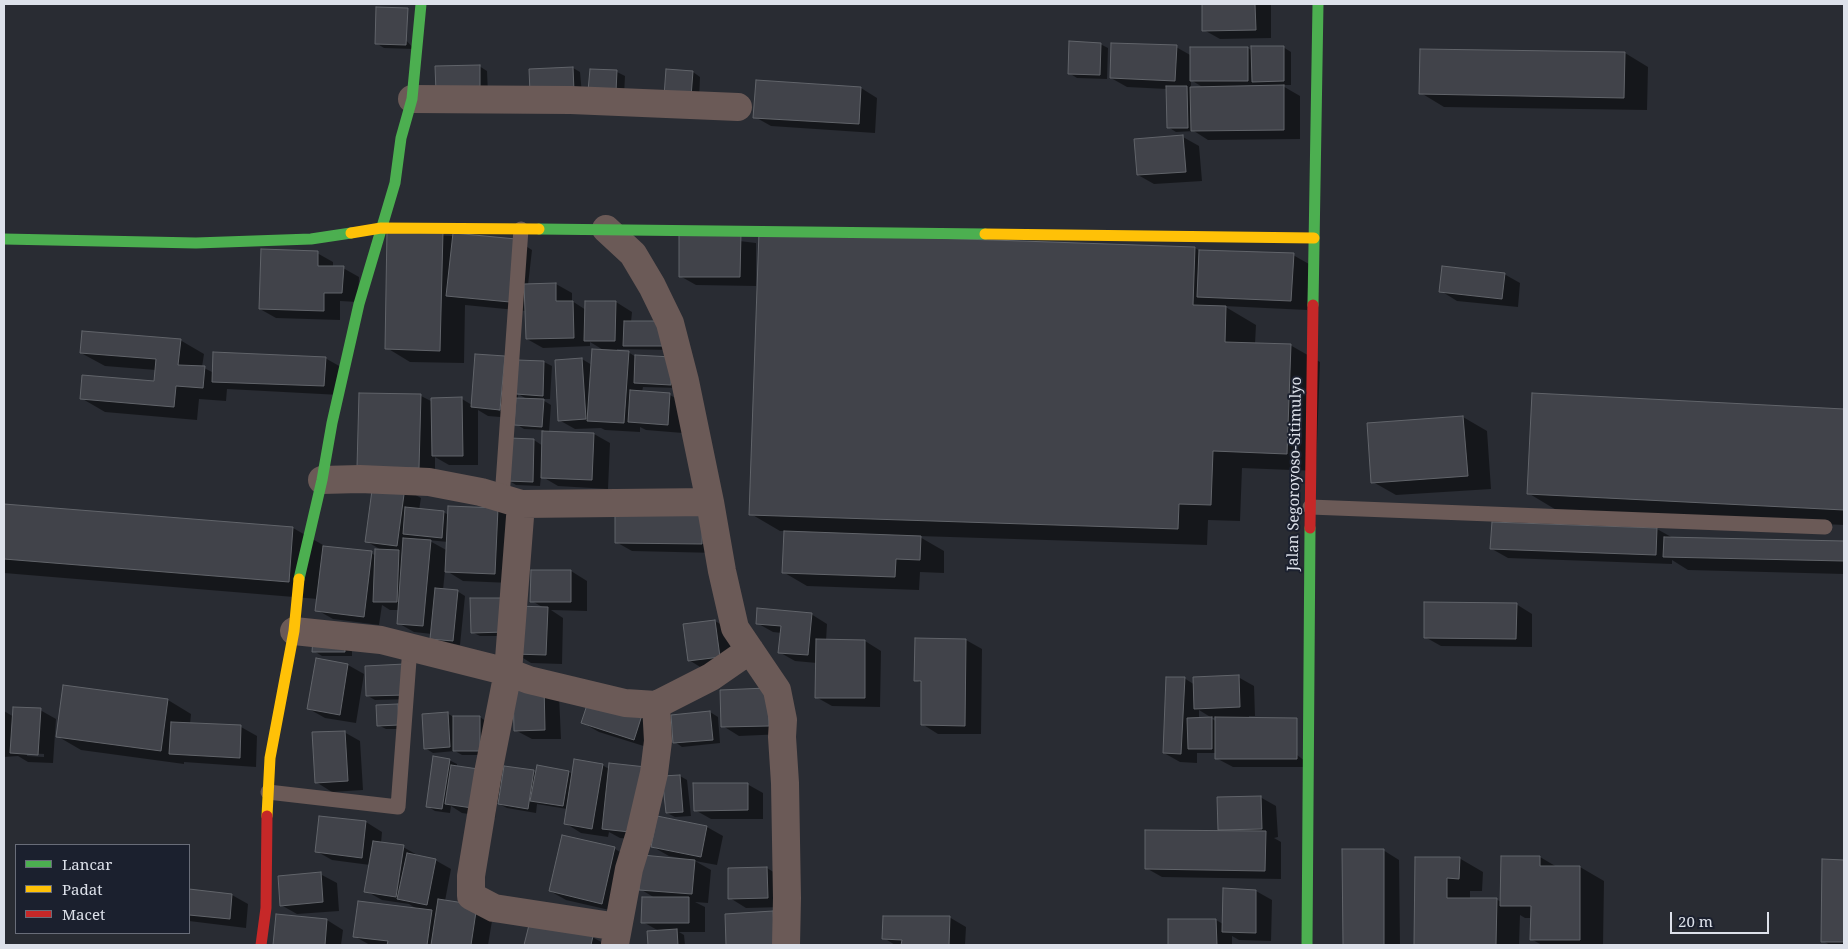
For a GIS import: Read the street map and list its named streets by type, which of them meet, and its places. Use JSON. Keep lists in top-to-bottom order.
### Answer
{
  "streets": {
    "street": ["Jalan Segoroyoso-Sitimulyo"]
  },
  "legend": ["Lancar", "Padat", "Macet"],
  "scale_bar": "20 m"
}
